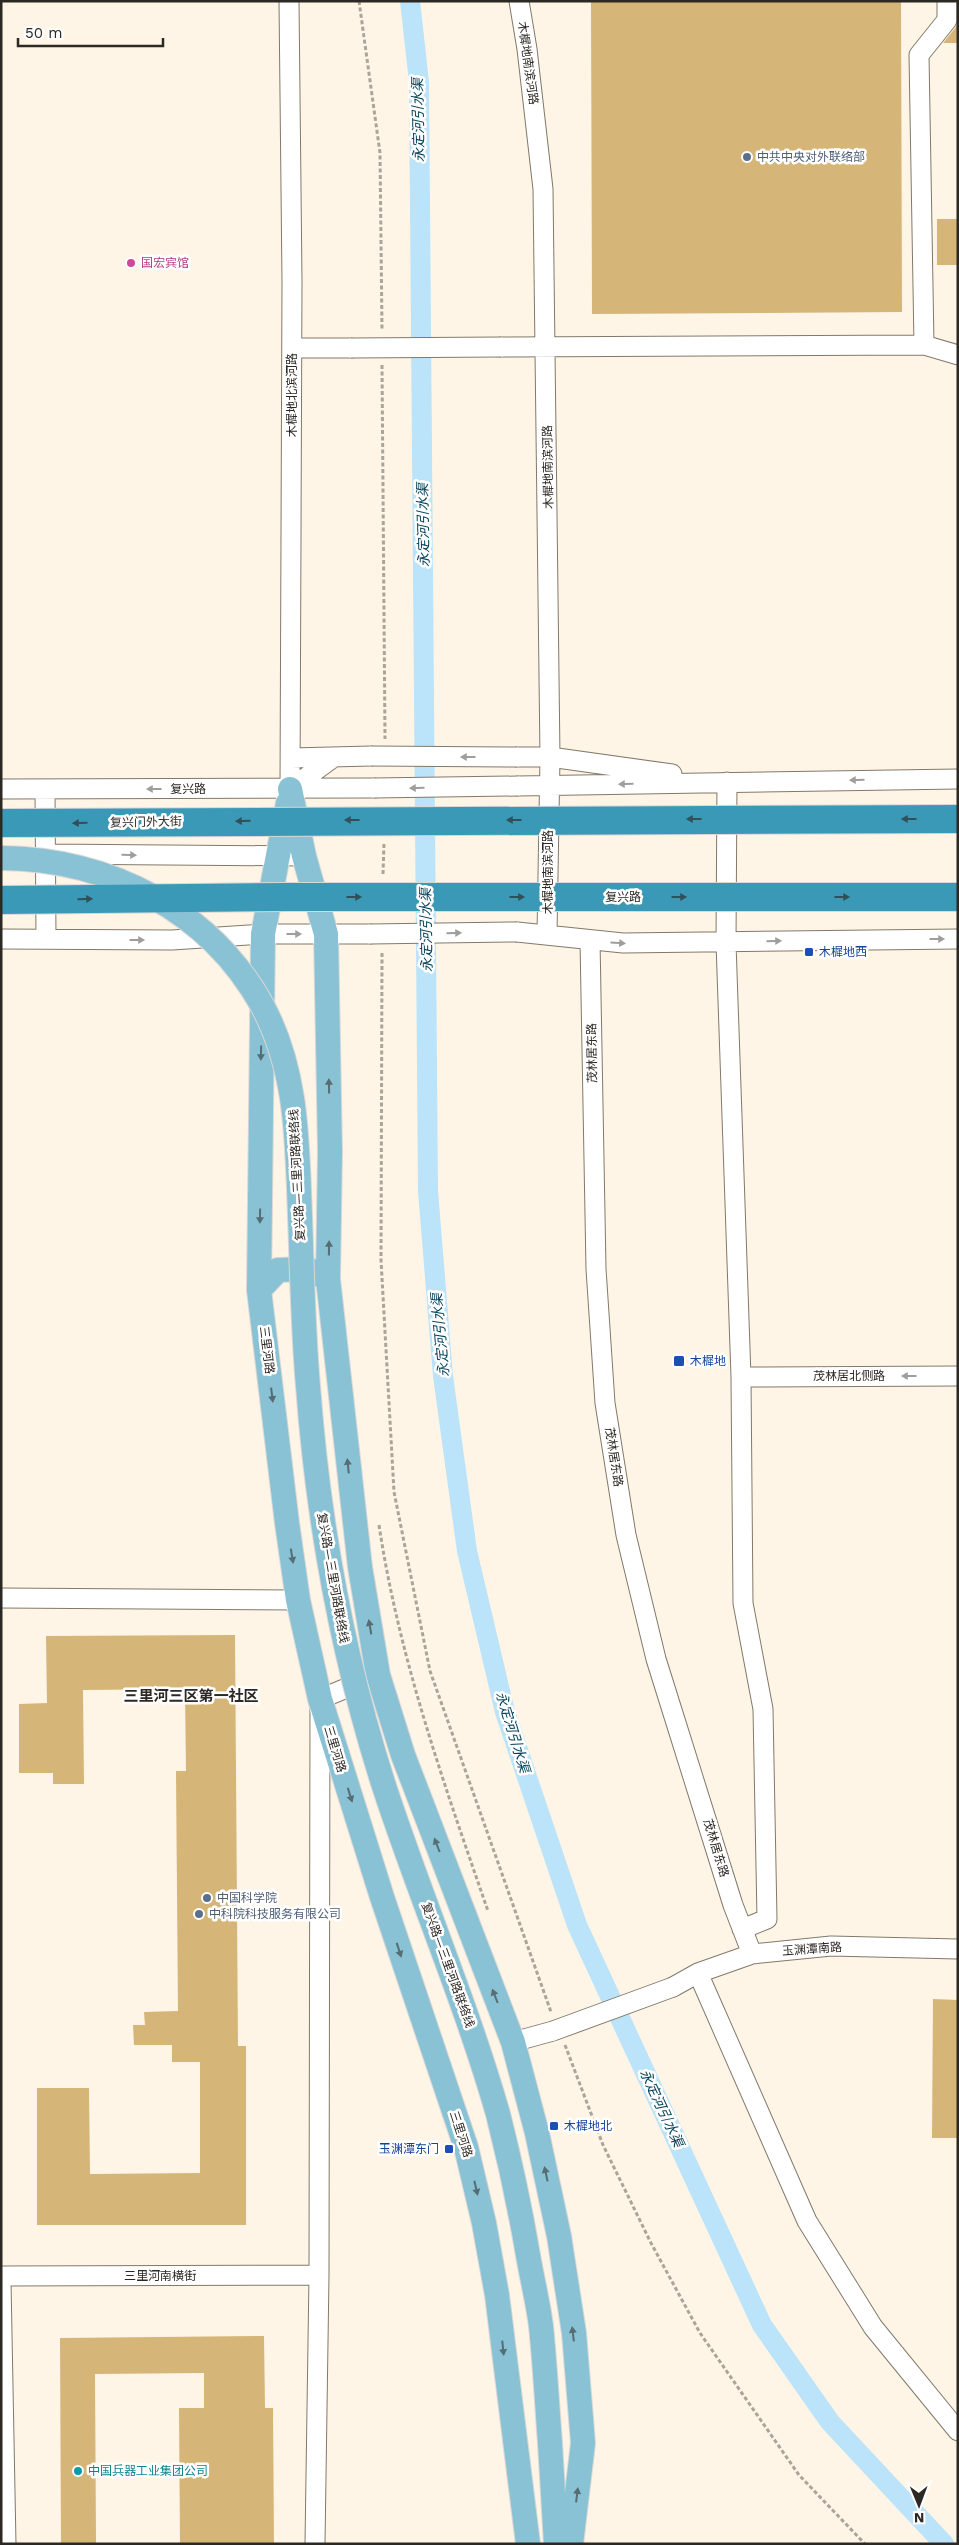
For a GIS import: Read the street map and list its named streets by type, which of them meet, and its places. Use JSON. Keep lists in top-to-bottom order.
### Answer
{
  "streets": {
    "highway": ["复兴路", "复兴门外大街"],
    "main road": ["复兴路—三里河路联络线", "三里河路"],
    "street": [
      "木樨地南滨河路",
      "木樨地北滨河路",
      "茂林居东路",
      "茂林居北侧路",
      "玉渊潭南路",
      "三里河南横街"
    ]
  },
  "crossings": [
    ["木樨地南滨河路", "复兴路"],
    ["木樨地北滨河路", "复兴路"],
    ["木樨地北滨河路", "三里河路"],
    ["复兴路", "三里河路"],
    ["茂林居东路", "玉渊潭南路"]
  ],
  "one_way": ["复兴门外大街", "茂林居北侧路"],
  "districts": ["三里河三区第一社区"],
  "water": ["永定河引水渠"],
  "places": {
    "other": [
      "中共中央对外联络部",
      "国宏宾馆",
      "中国科学院",
      "中科院科技服务有限公司",
      "中国兵器工业集团公司"
    ],
    "transit": [
      "木樨地西",
      "木樨地",
      "木樨地北",
      "玉渊潭东门"
    ]
  },
  "scale_bar": "50 m",
  "north": "bottom"
}
